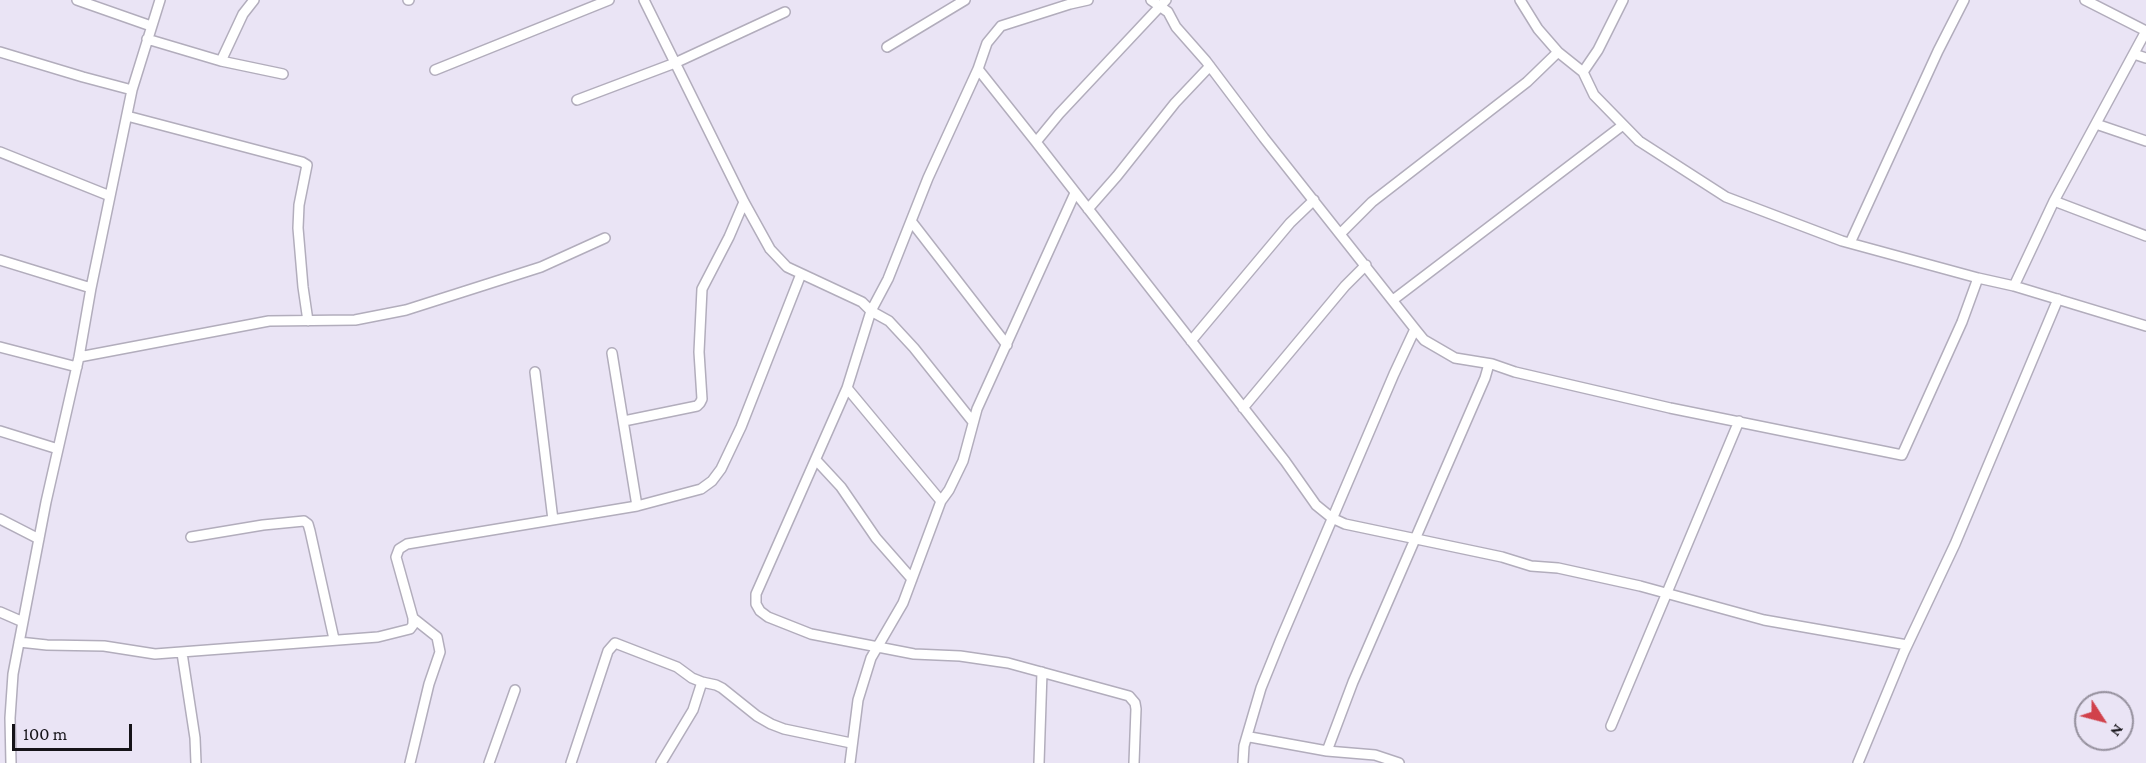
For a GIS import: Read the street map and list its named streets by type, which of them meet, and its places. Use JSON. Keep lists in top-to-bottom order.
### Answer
{
  "scale_bar": "100 m",
  "north": "bottom right"
}
